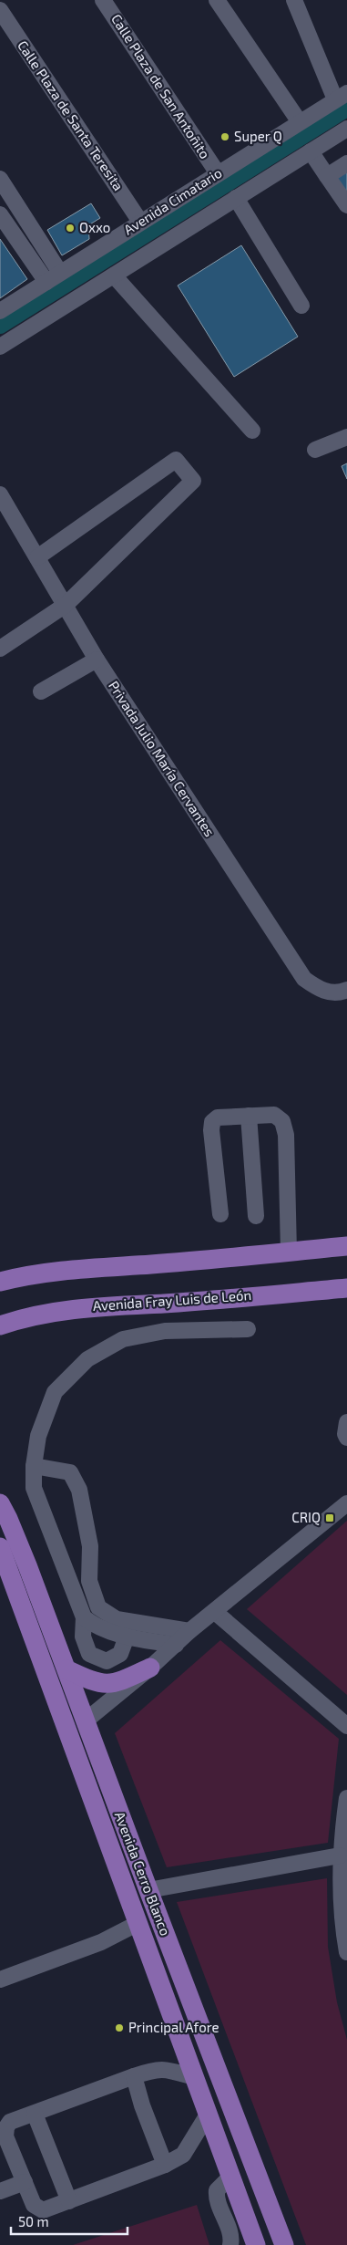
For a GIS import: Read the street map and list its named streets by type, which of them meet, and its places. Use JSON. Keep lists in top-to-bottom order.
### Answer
{
  "streets": {
    "main road": ["Avenida Fray Luis de León", "Avenida Cerro Blanco"],
    "street": [
      "Calle Plaza de San Antoñito",
      "Calle Plaza de Santa Teresita",
      "Avenida Cimatario",
      "Privada Julio María Cervantes"
    ]
  },
  "crossings": [
    ["Calle Plaza de San Antoñito", "Avenida Cimatario"],
    ["Calle Plaza de Santa Teresita", "Avenida Cimatario"]
  ],
  "places": {
    "other": ["Super Q", "Oxxo", "Principal Afore"],
    "transit": ["CRIQ"]
  },
  "scale_bar": "50 m"
}
